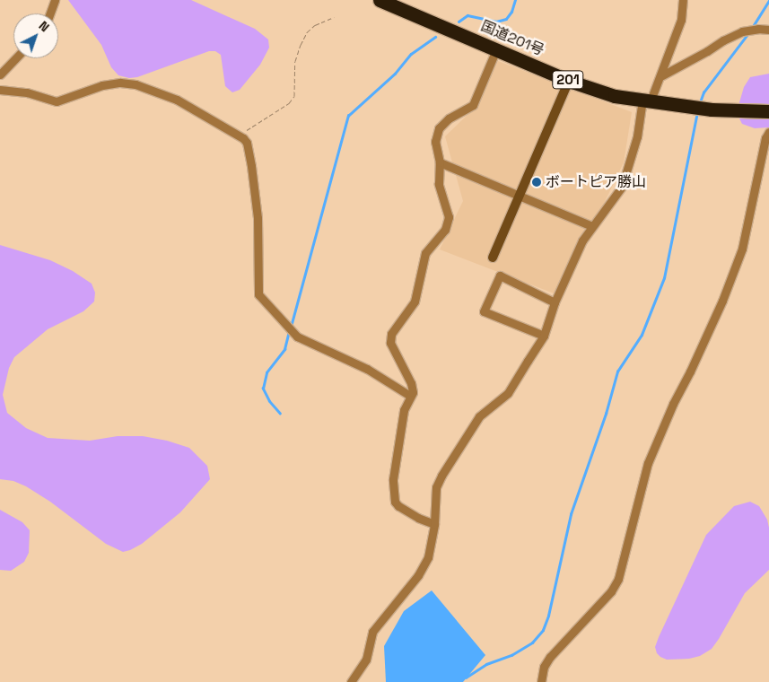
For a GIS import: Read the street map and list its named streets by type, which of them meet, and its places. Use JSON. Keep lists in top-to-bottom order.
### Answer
{
  "streets": {
    "highway": ["国道201号", "201"]
  },
  "places": ["ボートピア勝山"],
  "north": "top right"
}
